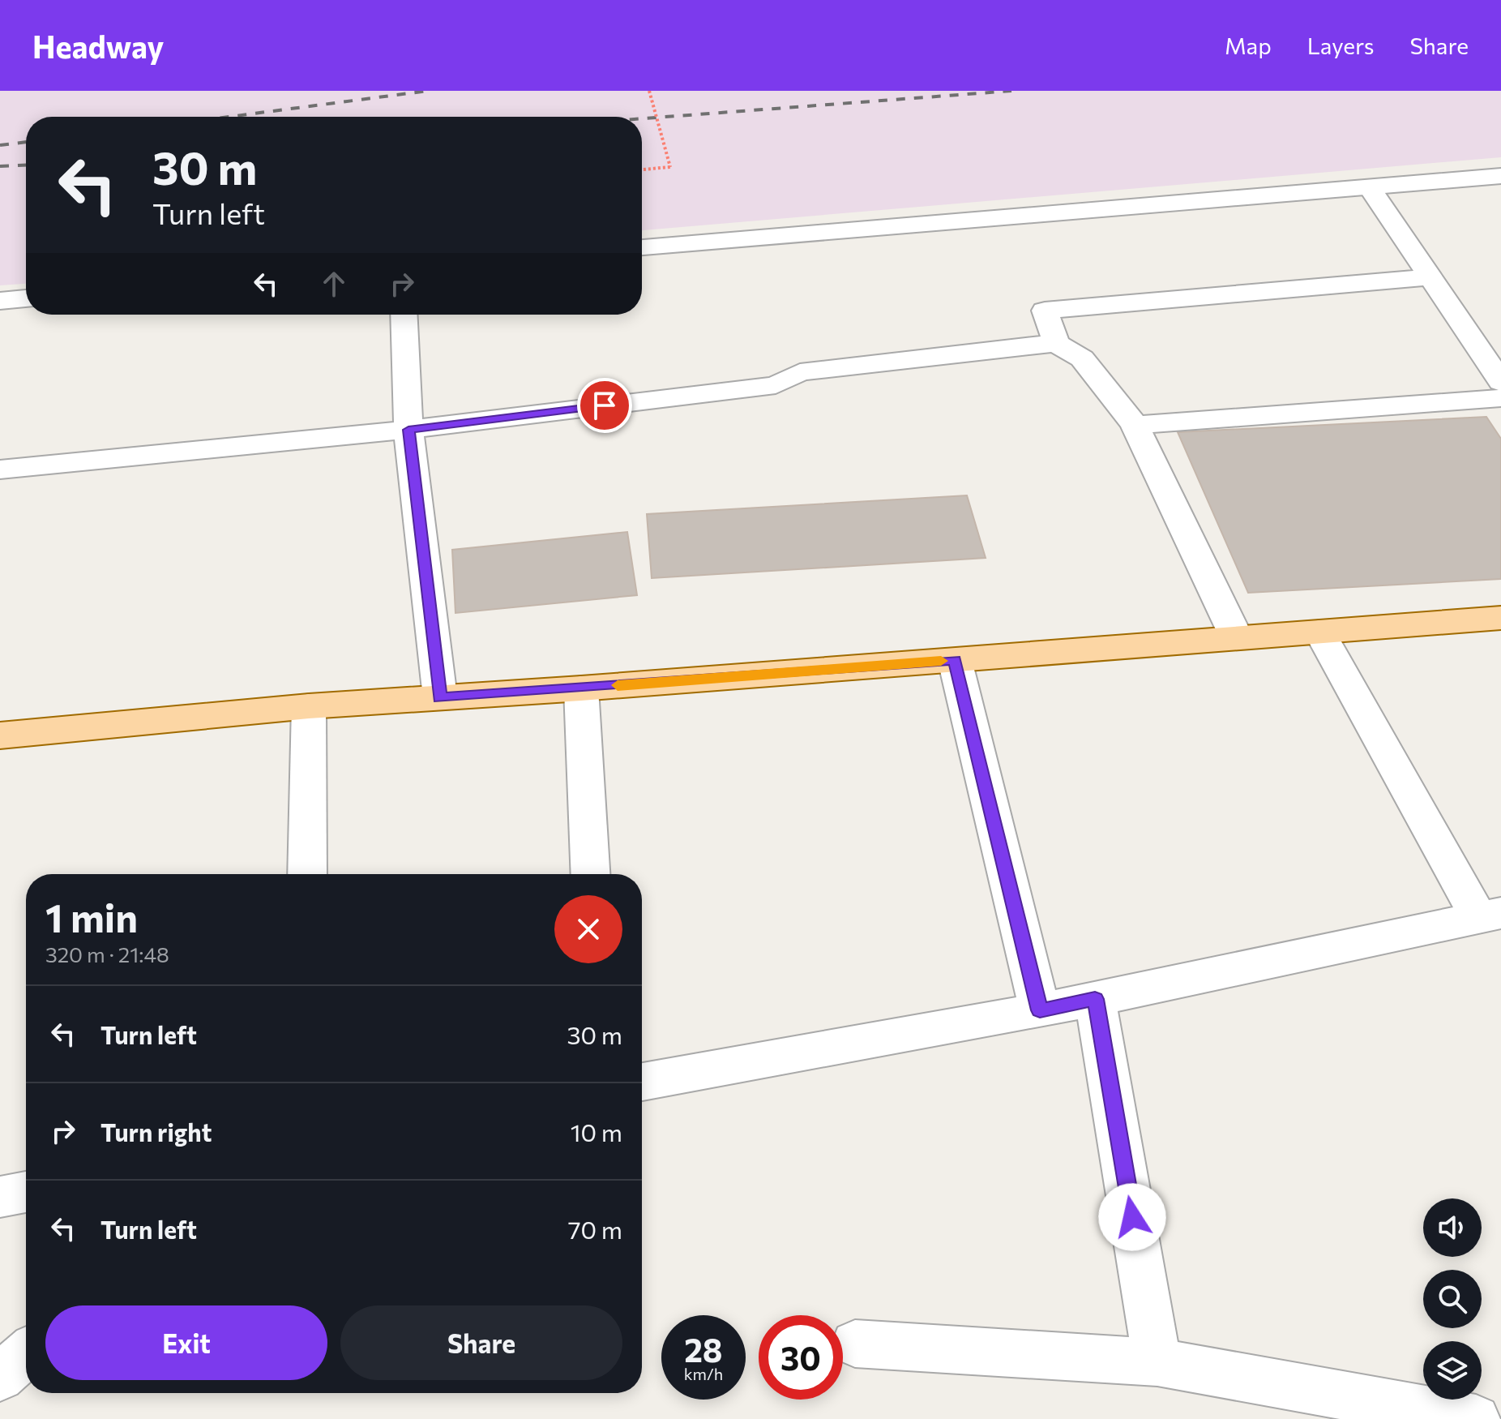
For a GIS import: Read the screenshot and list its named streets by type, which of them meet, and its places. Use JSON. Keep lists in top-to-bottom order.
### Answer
{
  "page": {
    "header": "Headway",
    "nav": ["Map", "Layers", "Share"],
    "turn": ["30 m", "Turn left"],
    "heading": ["1 min", "320 m · 21:48"],
    "list": [
      {
        "name": "Turn left",
        "value": "30 m"
      },
      {
        "name": "Turn right",
        "value": "10 m"
      },
      {
        "name": "Turn left",
        "value": "70 m"
      }
    ],
    "buttons": ["Exit", "Share"],
    "speed": "28 km/h",
    "limit": "30"
  }
}
